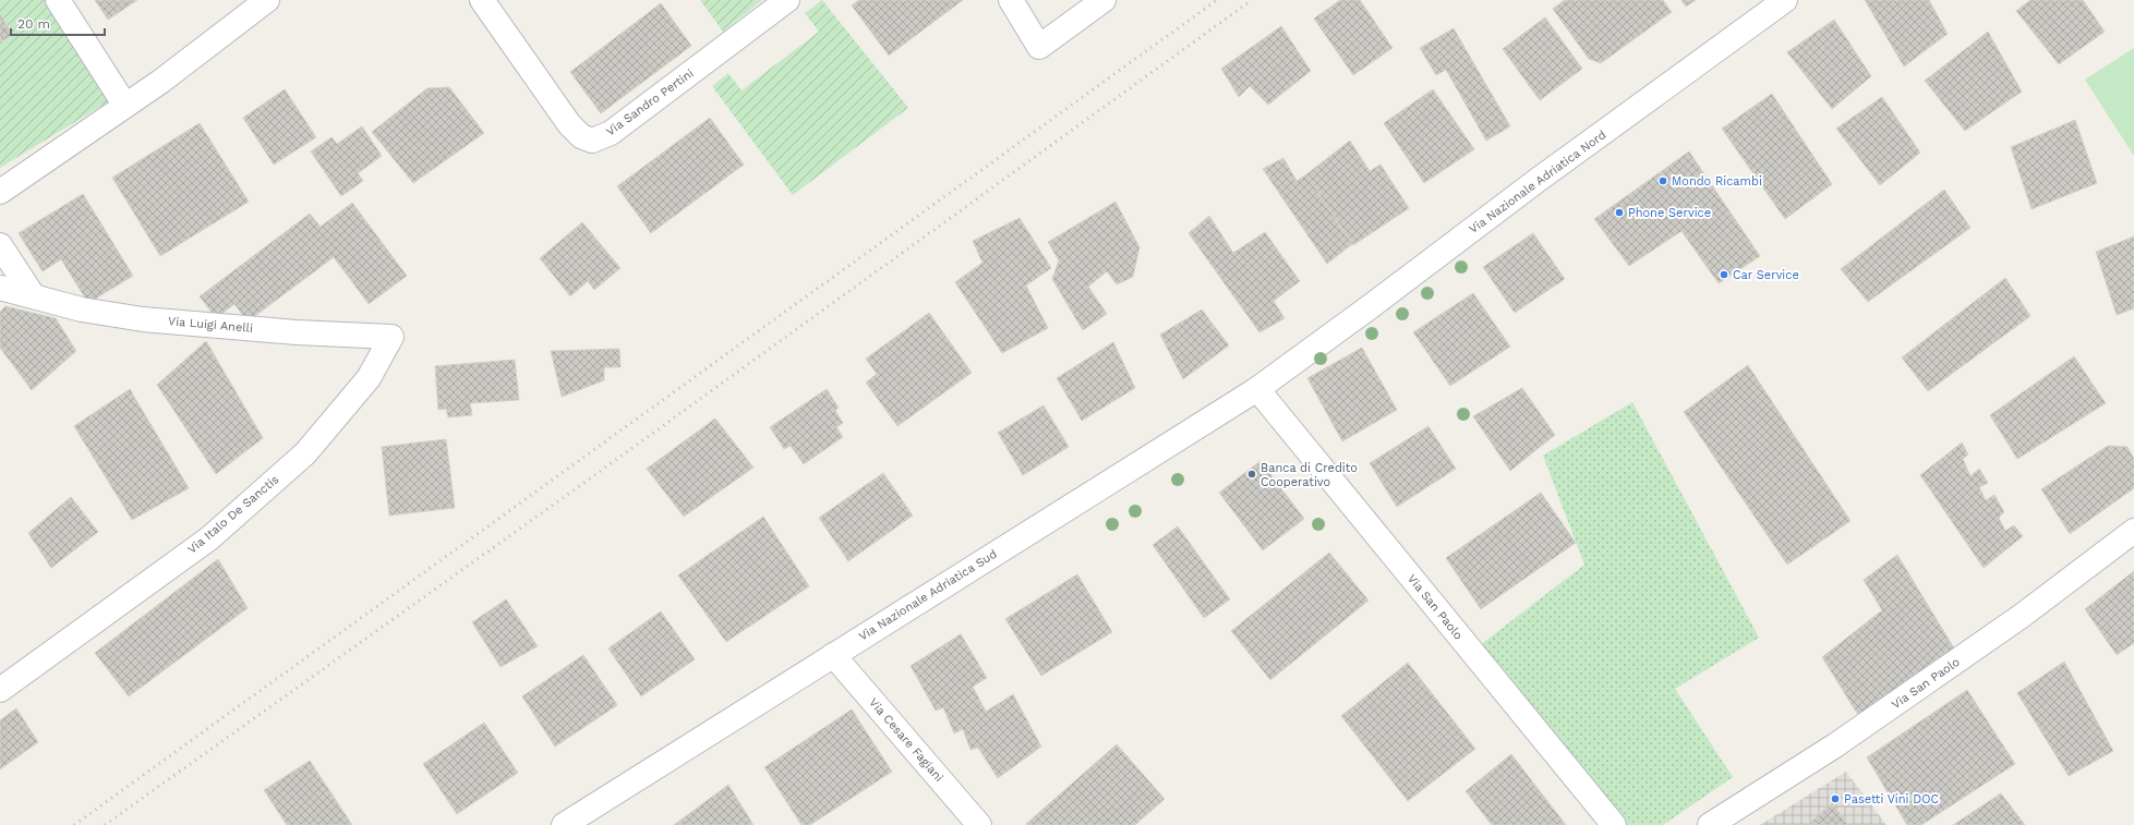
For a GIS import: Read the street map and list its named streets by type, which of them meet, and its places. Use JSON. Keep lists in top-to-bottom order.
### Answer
{
  "streets": {
    "street": [
      "Via Sandro Pertini",
      "Via Nazionale Adriatica Nord",
      "Via Luigi Anelli",
      "Via Italo De Sanctis",
      "Via Nazionale Adriatica Sud",
      "Via San Paolo",
      "Via Cesare Fagiani"
    ]
  },
  "crossings": [
    ["Via Nazionale Adriatica Nord", "Via Nazionale Adriatica Sud"],
    ["Via Luigi Anelli", "Via Italo De Sanctis"],
    ["Via Nazionale Adriatica Sud", "Via San Paolo"],
    ["Via Nazionale Adriatica Sud", "Via Cesare Fagiani"]
  ],
  "places": [
    "Mondo Ricambi",
    "Phone Service",
    "Car Service",
    "Banca di Credito Cooperativo",
    "Pasetti Vini DOC"
  ],
  "scale_bar": "20 m"
}
